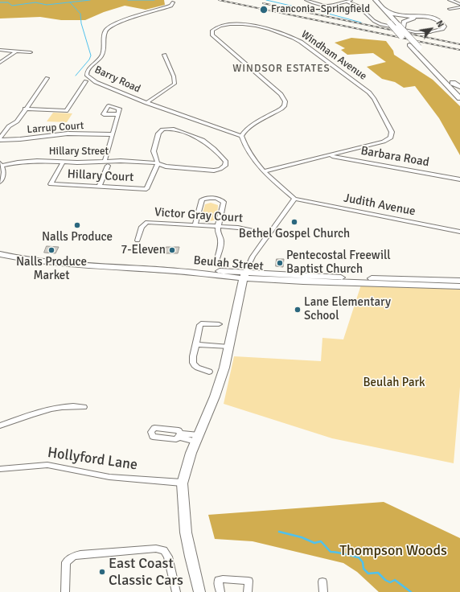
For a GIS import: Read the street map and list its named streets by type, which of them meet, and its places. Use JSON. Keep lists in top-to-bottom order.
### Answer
{
  "streets": {
    "main road": ["Beulah Street"],
    "street": [
      "Windham Avenue",
      "Barry Road",
      "Larrup Court",
      "Hillary Street",
      "Barbara Road",
      "Hillary Court",
      "Judith Avenue",
      "Victor Gray Court",
      "Hollyford Lane"
    ]
  },
  "crossings": [
    ["Windham Avenue", "Barry Road"],
    ["Windham Avenue", "Barbara Road"],
    ["Hillary Street", "Hillary Court"]
  ],
  "districts": ["WINDSOR ESTATES"],
  "parks": ["Beulah Park", "Thompson Woods"],
  "places": [
    "Franconia–Springfield",
    "Bethel Gospel Church",
    "Nalls Produce",
    "Nalls Produce Market",
    "7-Eleven",
    "Pentecostal Freewill Baptist Church",
    "Lane Elementary School",
    "East Coast Classic Cars"
  ],
  "north": "top right"
}
